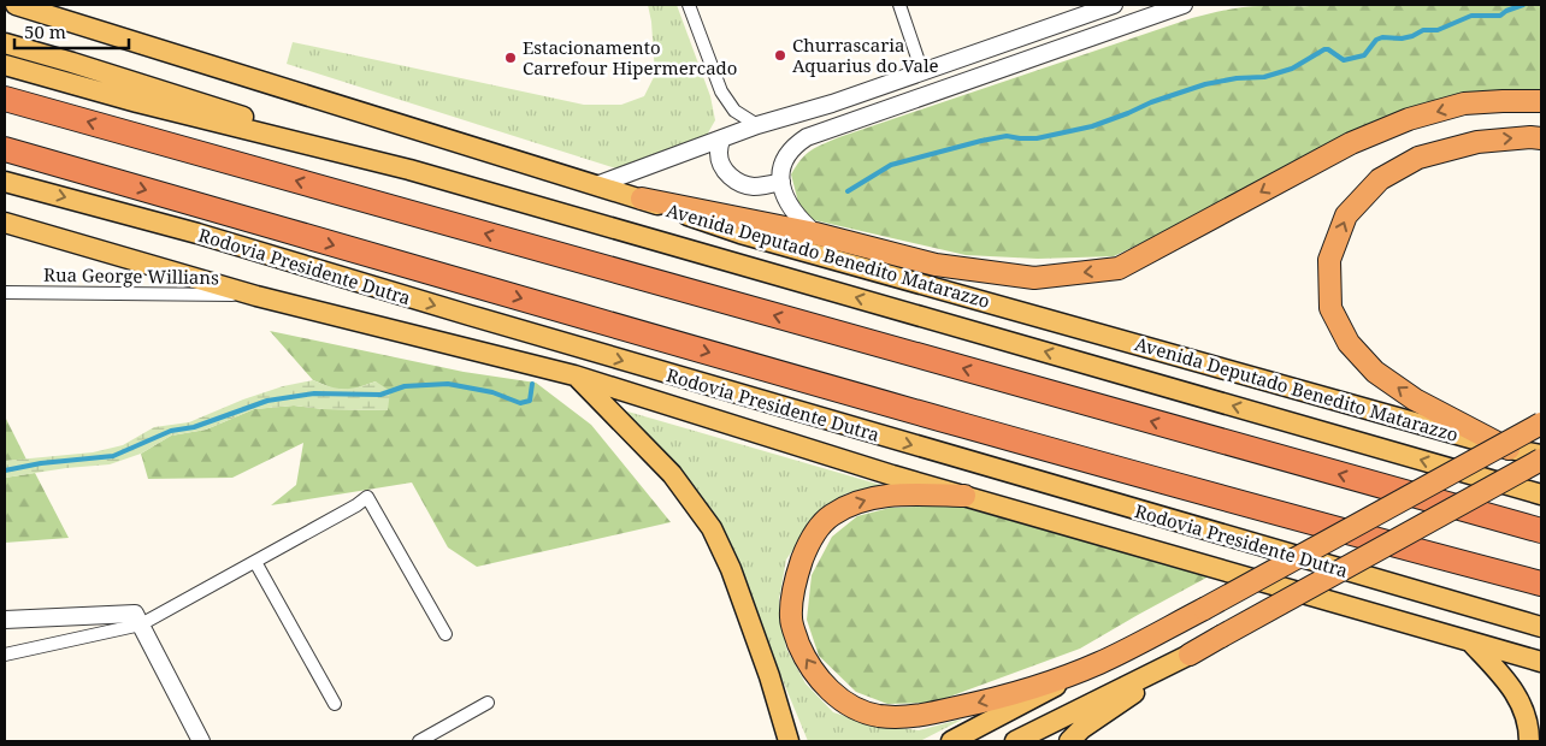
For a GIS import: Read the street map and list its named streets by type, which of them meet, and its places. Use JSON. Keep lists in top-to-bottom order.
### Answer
{
  "streets": {
    "highway": ["Rodovia Presidente Dutra"],
    "main road": ["Avenida Deputado Benedito Matarazzo"],
    "street": ["Rua George Willians"]
  },
  "places": ["Churrascaria Aquarius do Vale", "Estacionamento Carrefour Hipermercado"],
  "scale_bar": "50 m"
}
